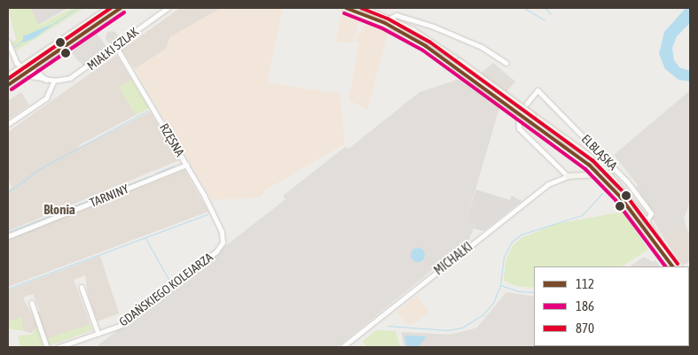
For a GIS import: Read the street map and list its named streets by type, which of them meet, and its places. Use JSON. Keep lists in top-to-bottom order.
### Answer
{
  "streets": {
    "main road": ["ELBLĄSKA"],
    "street": [
      "MIAŁKI SZLAK",
      "RZĘSNA",
      "TARNINY",
      "MICHAŁKI",
      "GDAŃSKIEGO KOLEJARZA"
    ]
  },
  "crossings": [
    ["MIAŁKI SZLAK", "RZĘSNA"],
    ["RZĘSNA", "TARNINY"],
    ["RZĘSNA", "GDAŃSKIEGO KOLEJARZA"],
    ["ELBLĄSKA", "MICHAŁKI"]
  ],
  "districts": ["Błonia"],
  "lines": ["transit line 112", "transit line 870", "transit line 186"],
  "legend": ["112", "186", "870"]
}
